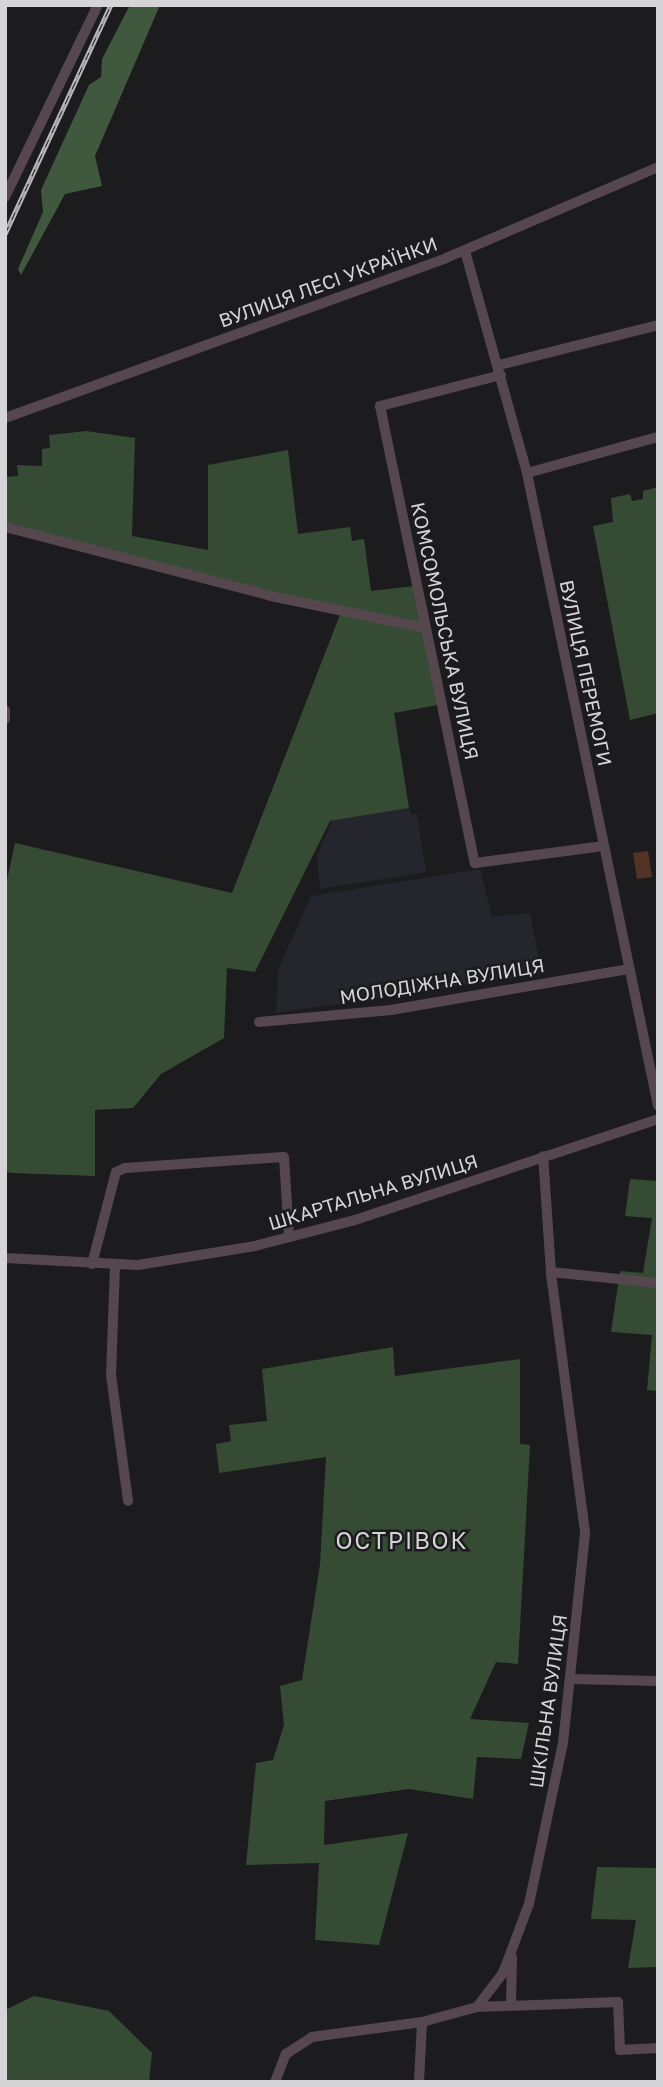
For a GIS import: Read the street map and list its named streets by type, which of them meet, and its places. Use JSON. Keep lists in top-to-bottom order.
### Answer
{
  "streets": {
    "street": [
      "ВУЛИЦЯ ЛЕСІ УКРАЇНКИ",
      "КОМСОМОЛЬСЬКА ВУЛИЦЯ",
      "ВУЛИЦЯ ПЕРЕМОГИ",
      "МОЛОДІЖНА ВУЛИЦЯ",
      "ШКАРТАЛЬНА ВУЛИЦЯ",
      "ШКІЛЬНА ВУЛИЦЯ"
    ]
  },
  "crossings": [
    ["ВУЛИЦЯ ЛЕСІ УКРАЇНКИ", "ВУЛИЦЯ ПЕРЕМОГИ"],
    ["КОМСОМОЛЬСЬКА ВУЛИЦЯ", "ВУЛИЦЯ ПЕРЕМОГИ"],
    ["ВУЛИЦЯ ПЕРЕМОГИ", "МОЛОДІЖНА ВУЛИЦЯ"],
    ["ШКАРТАЛЬНА ВУЛИЦЯ", "ШКІЛЬНА ВУЛИЦЯ"]
  ],
  "districts": ["ОСТРІВОК"]
}
